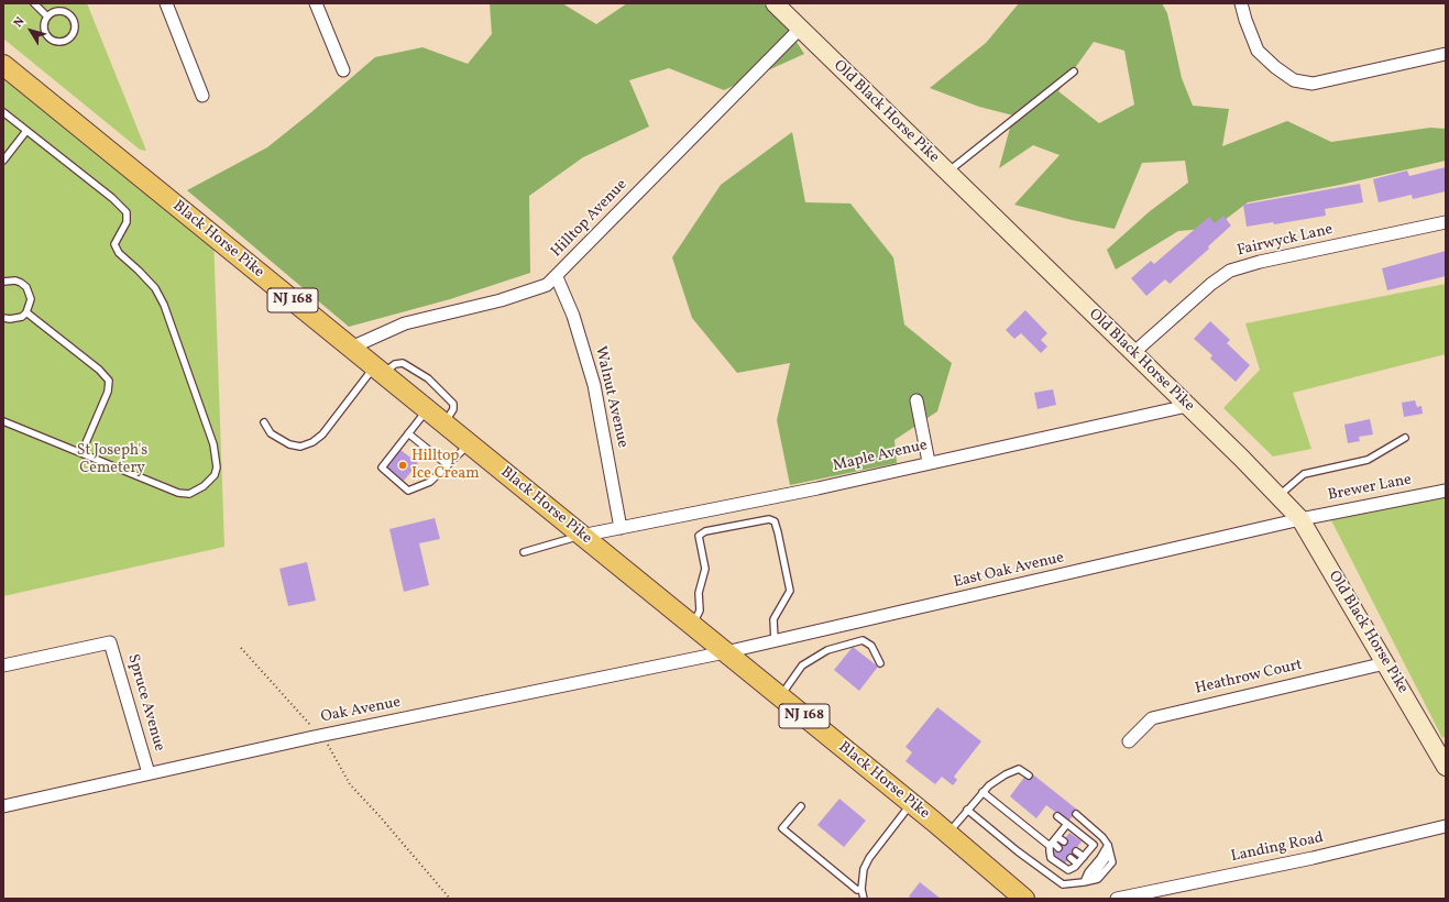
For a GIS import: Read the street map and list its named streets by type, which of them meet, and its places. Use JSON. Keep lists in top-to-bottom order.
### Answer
{
  "streets": {
    "main road": ["Black Horse Pike", "NJ 168"],
    "street": [
      "Old Black Horse Pike",
      "Hilltop Avenue",
      "Fairwyck Lane",
      "Walnut Avenue",
      "Maple Avenue",
      "Brewer Lane",
      "East Oak Avenue",
      "Heathrow Court",
      "Spruce Avenue",
      "Oak Avenue",
      "Landing Road"
    ]
  },
  "crossings": [
    ["Old Black Horse Pike", "Hilltop Avenue"],
    ["Old Black Horse Pike", "Fairwyck Lane"],
    ["Old Black Horse Pike", "Maple Avenue"],
    ["Old Black Horse Pike", "Brewer Lane"],
    ["Old Black Horse Pike", "East Oak Avenue"],
    ["Old Black Horse Pike", "Heathrow Court"],
    ["Hilltop Avenue", "Black Horse Pike"],
    ["Hilltop Avenue", "Walnut Avenue"],
    ["Black Horse Pike", "Maple Avenue"],
    ["Black Horse Pike", "East Oak Avenue"],
    ["Black Horse Pike", "Oak Avenue"],
    ["Walnut Avenue", "Maple Avenue"],
    ["Brewer Lane", "East Oak Avenue"],
    ["East Oak Avenue", "Oak Avenue"],
    ["Spruce Avenue", "Oak Avenue"]
  ],
  "parks": ["St Joseph's Cemetery"],
  "places": ["Hilltop Ice Cream"],
  "north": "top left"
}
